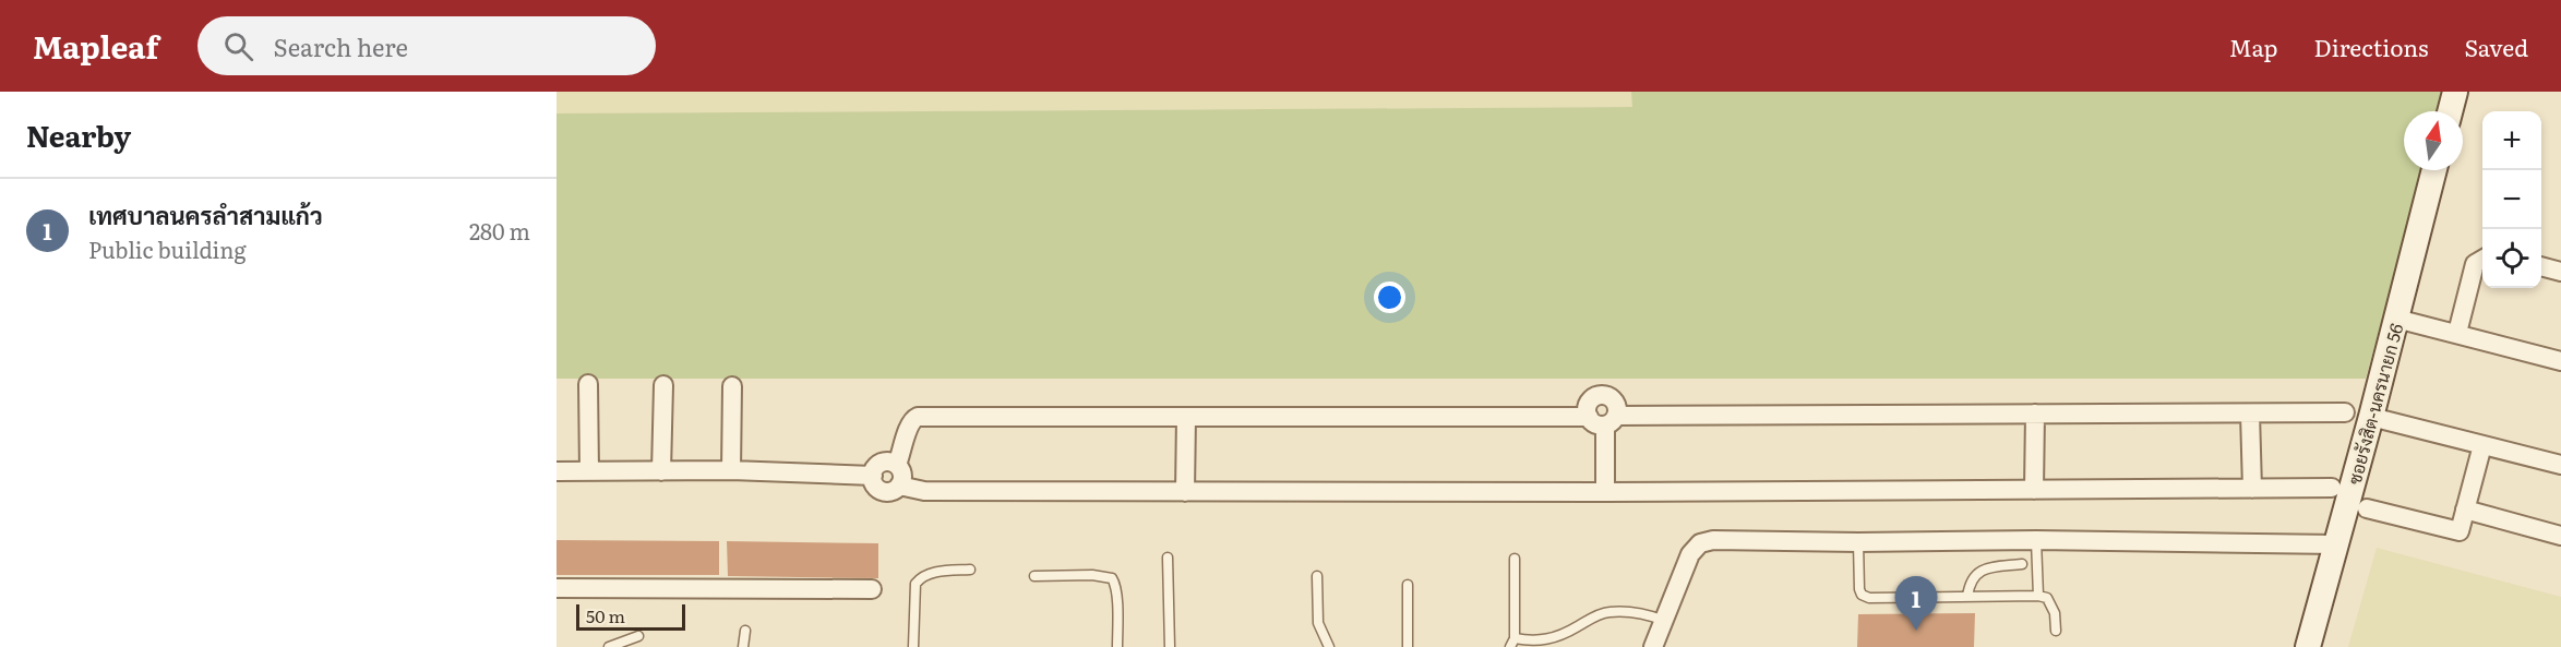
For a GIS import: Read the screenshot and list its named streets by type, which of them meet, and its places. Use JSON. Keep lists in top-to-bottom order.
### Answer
{
  "streets": {
    "street": ["ซอยรังสิต-นครนายก 56"]
  },
  "scale_bar": "50 m",
  "north": "top",
  "page": {
    "header": "Mapleaf",
    "search": "Search here",
    "nav": ["Map", "Directions", "Saved"],
    "heading": "Nearby",
    "map_buttons": ["+", "−"],
    "list": [
      {
        "mark": "1",
        "name": "เทศบาลนครลำสามแก้ว",
        "note": "Public building",
        "value": "280 m"
      }
    ],
    "pins": "1",
    "scale": "50 m"
  }
}
